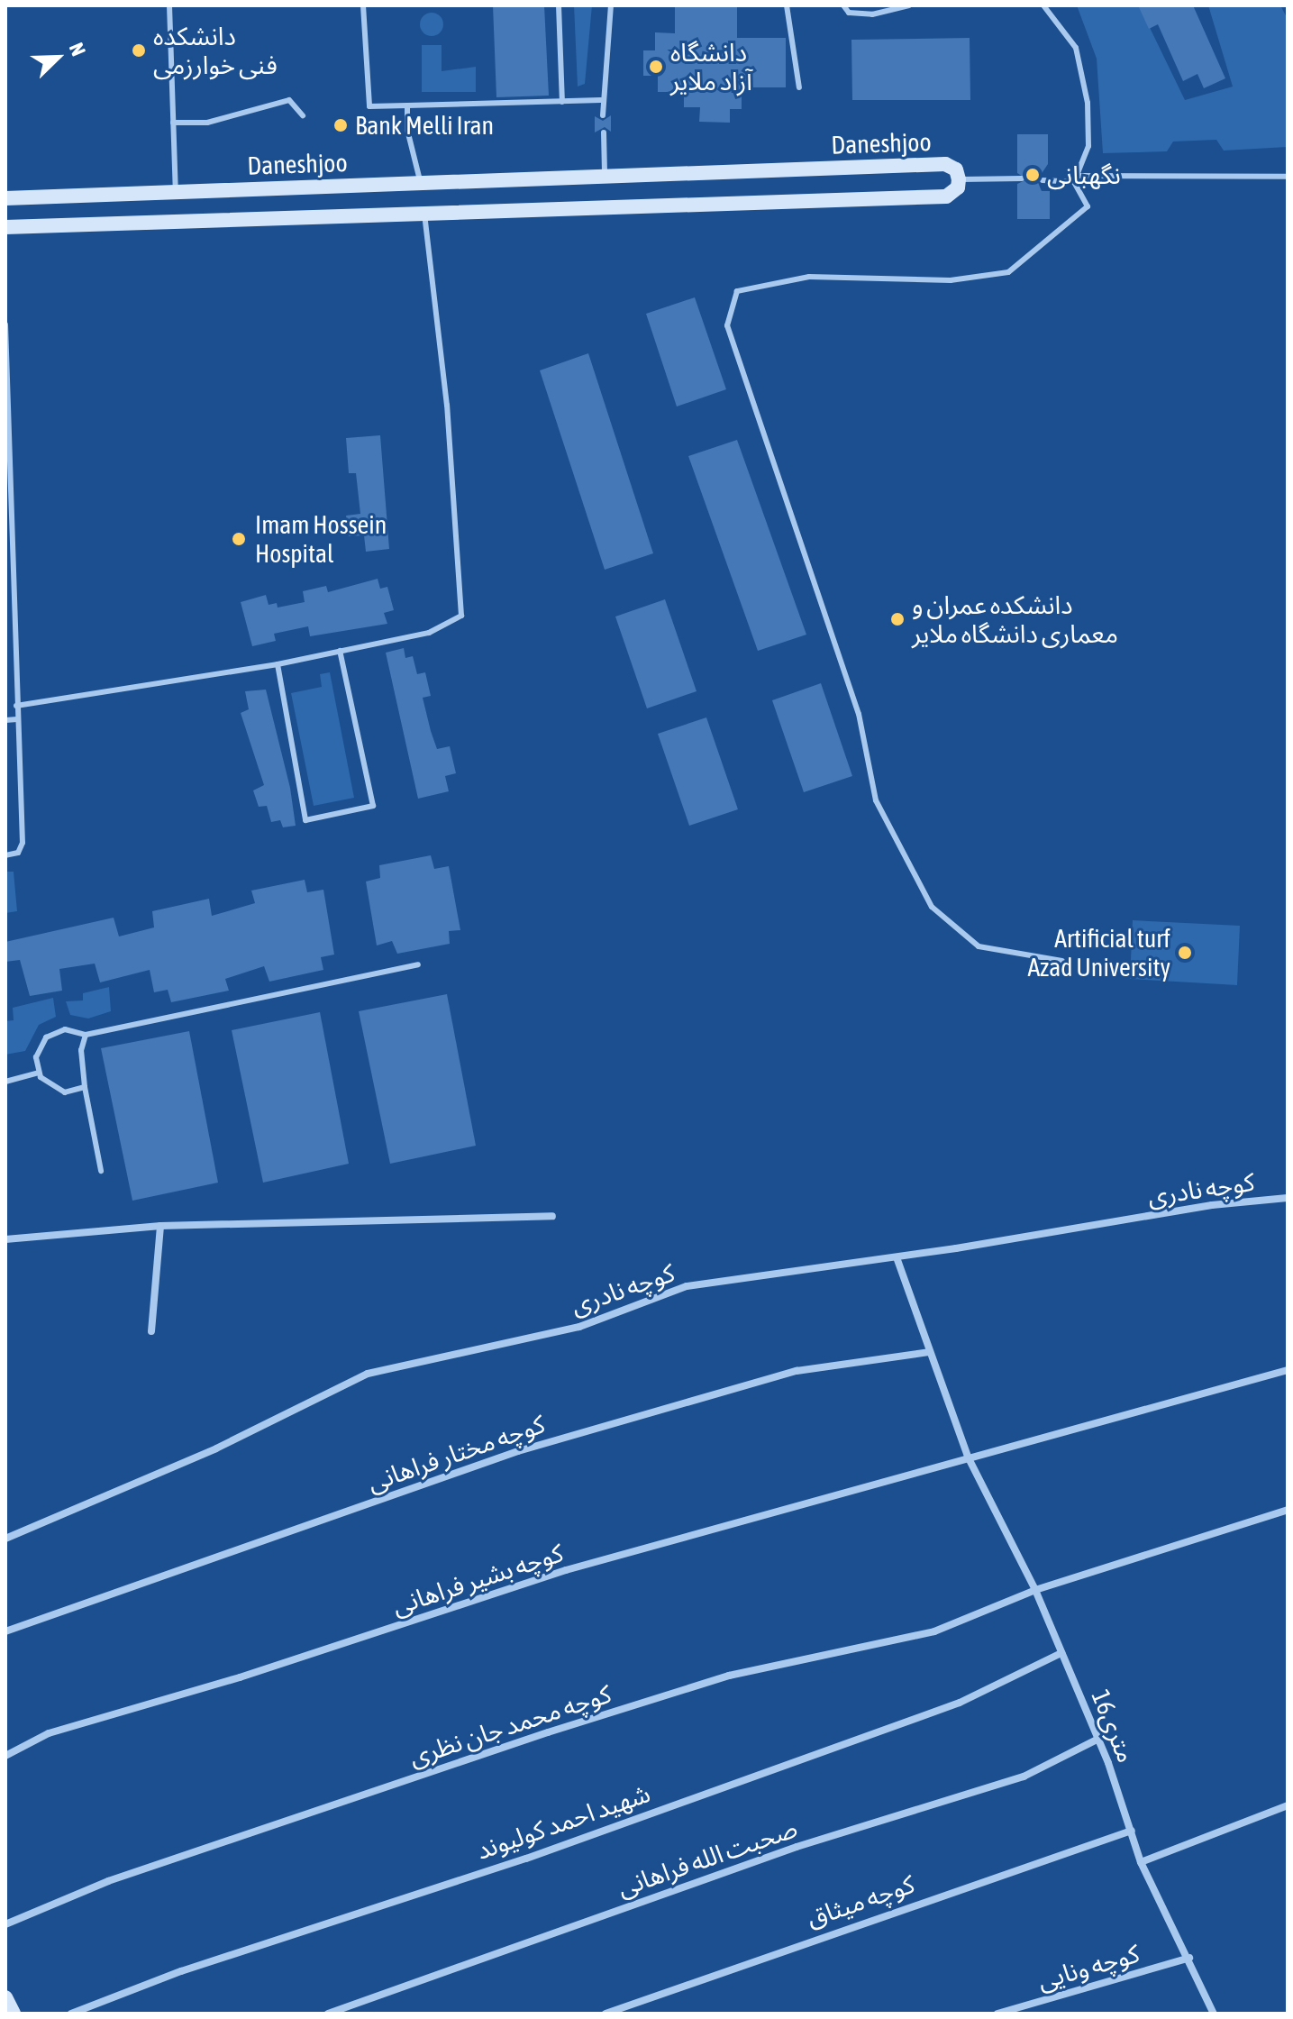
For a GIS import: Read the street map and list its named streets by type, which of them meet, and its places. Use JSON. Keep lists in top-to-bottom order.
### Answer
{
  "streets": {
    "main road": ["Daneshjoo"],
    "street": [
      "کوچه نادری",
      "کوچه مختار فراهانی",
      "کوچه بشیر فراهانی",
      "کوچه محمد جان نظری",
      "16متری",
      "شهید احمد کولیوند",
      "صحبت الله فراهانی",
      "کوچه میثاق",
      "کوچه ونایی"
    ]
  },
  "crossings": [
    ["کوچه نادری", "16متری"],
    ["کوچه مختار فراهانی", "16متری"],
    ["کوچه بشیر فراهانی", "16متری"],
    ["کوچه محمد جان نظری", "16متری"],
    ["16متری", "شهید احمد کولیوند"],
    ["16متری", "صحبت الله فراهانی"],
    ["16متری", "کوچه میثاق"],
    ["16متری", "کوچه ونایی"]
  ],
  "places": [
    "دانشکده فنی خوارزمی",
    "دانشگاه آزاد ملایر",
    "Bank Melli Iran",
    "نگهبانی",
    "Imam Hossein Hospital",
    "دانشکده عمران و معماری دانشگاه ملایر",
    "Artificial turf Azad University"
  ],
  "north": "top right"
}
